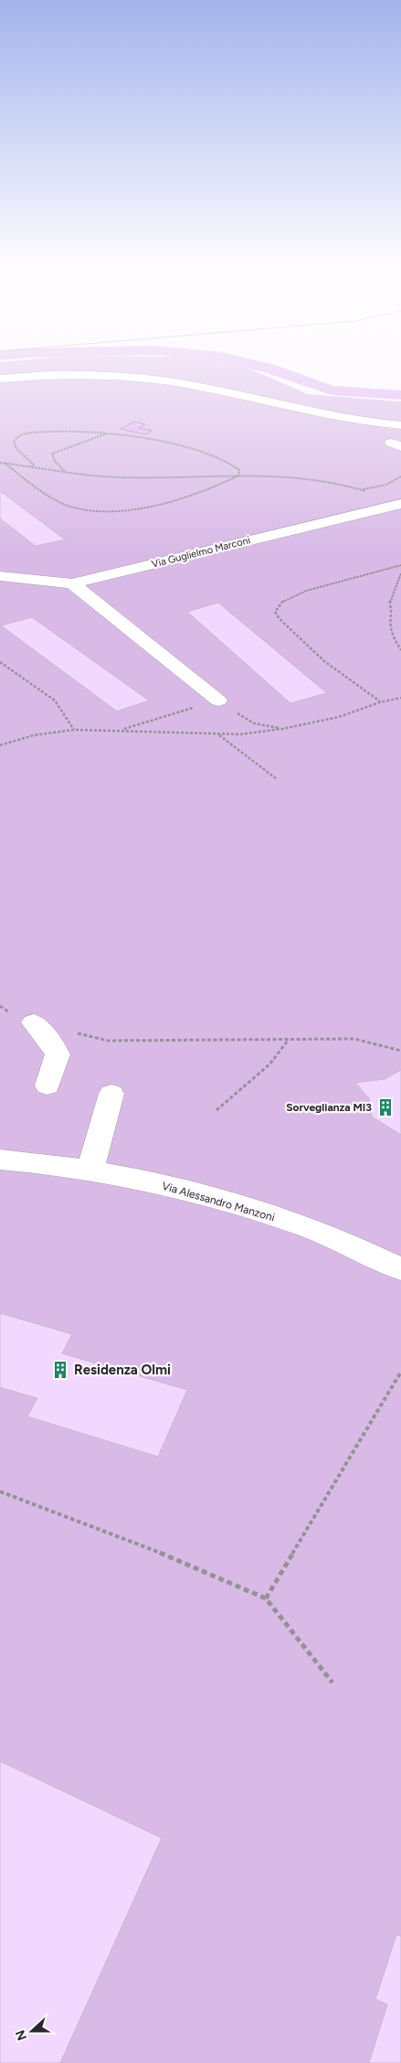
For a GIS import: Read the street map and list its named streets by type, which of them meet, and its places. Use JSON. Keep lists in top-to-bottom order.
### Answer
{
  "streets": {
    "street": ["Via Guglielmo Marconi", "Via Alessandro Manzoni"]
  },
  "places": {
    "building": ["Sorveglianza MI3", "Residenza Olmi"]
  },
  "north": "left"
}
